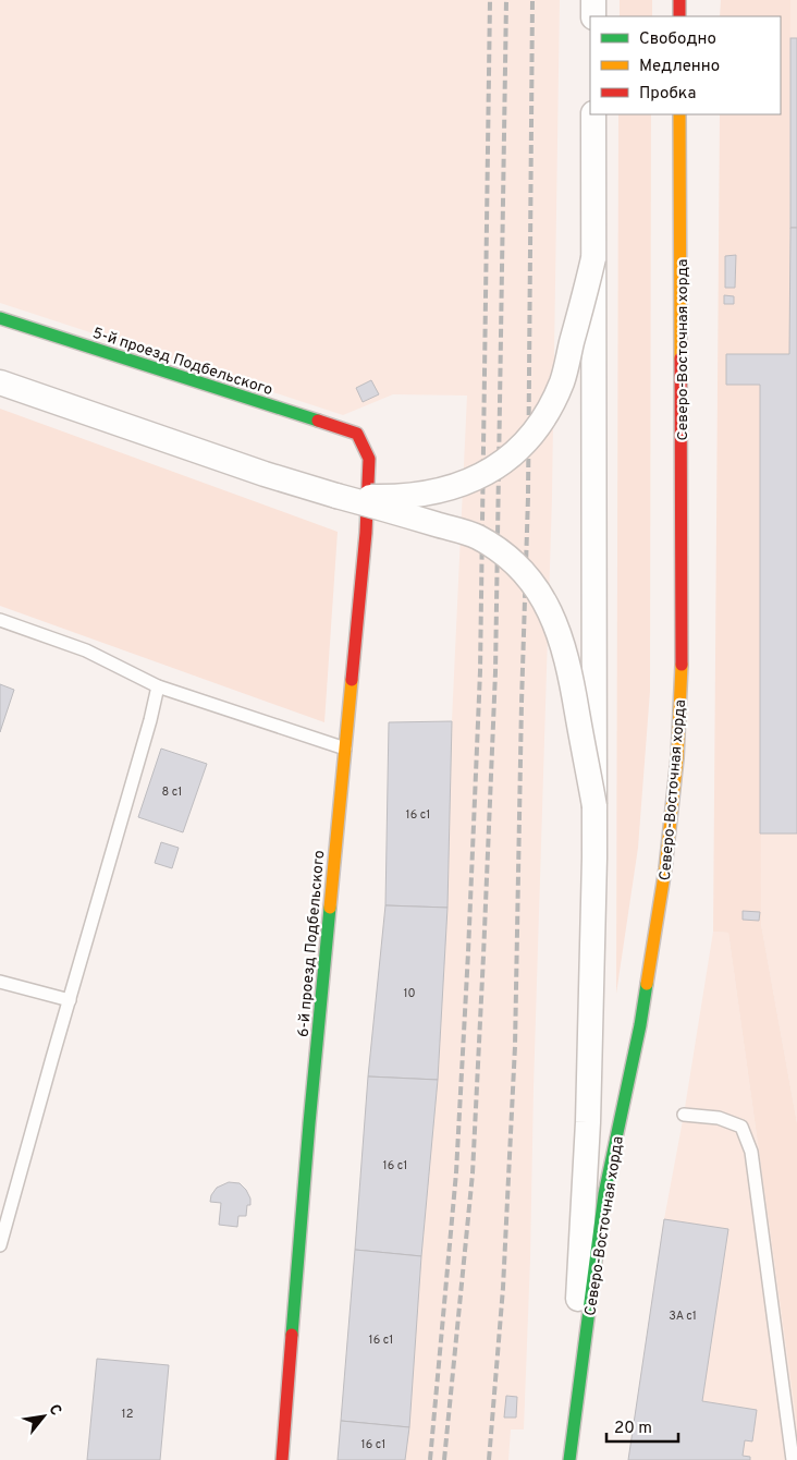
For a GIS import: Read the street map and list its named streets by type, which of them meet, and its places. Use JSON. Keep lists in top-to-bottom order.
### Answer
{
  "streets": {
    "street": ["Северо-Восточная хорда", "5-й проезд Подбельского", "6-й проезд Подбельского"]
  },
  "crossings": [
    ["5-й проезд Подбельского", "6-й проезд Подбельского"]
  ],
  "house_numbers": [
    "8 с1",
    "16 с1",
    "10",
    "16 с1",
    "3А с1",
    "16 с1",
    "12",
    "16 с1"
  ],
  "legend": ["Свободно", "Медленно", "Пробка"],
  "scale_bar": "20 m",
  "north": "top right"
}
